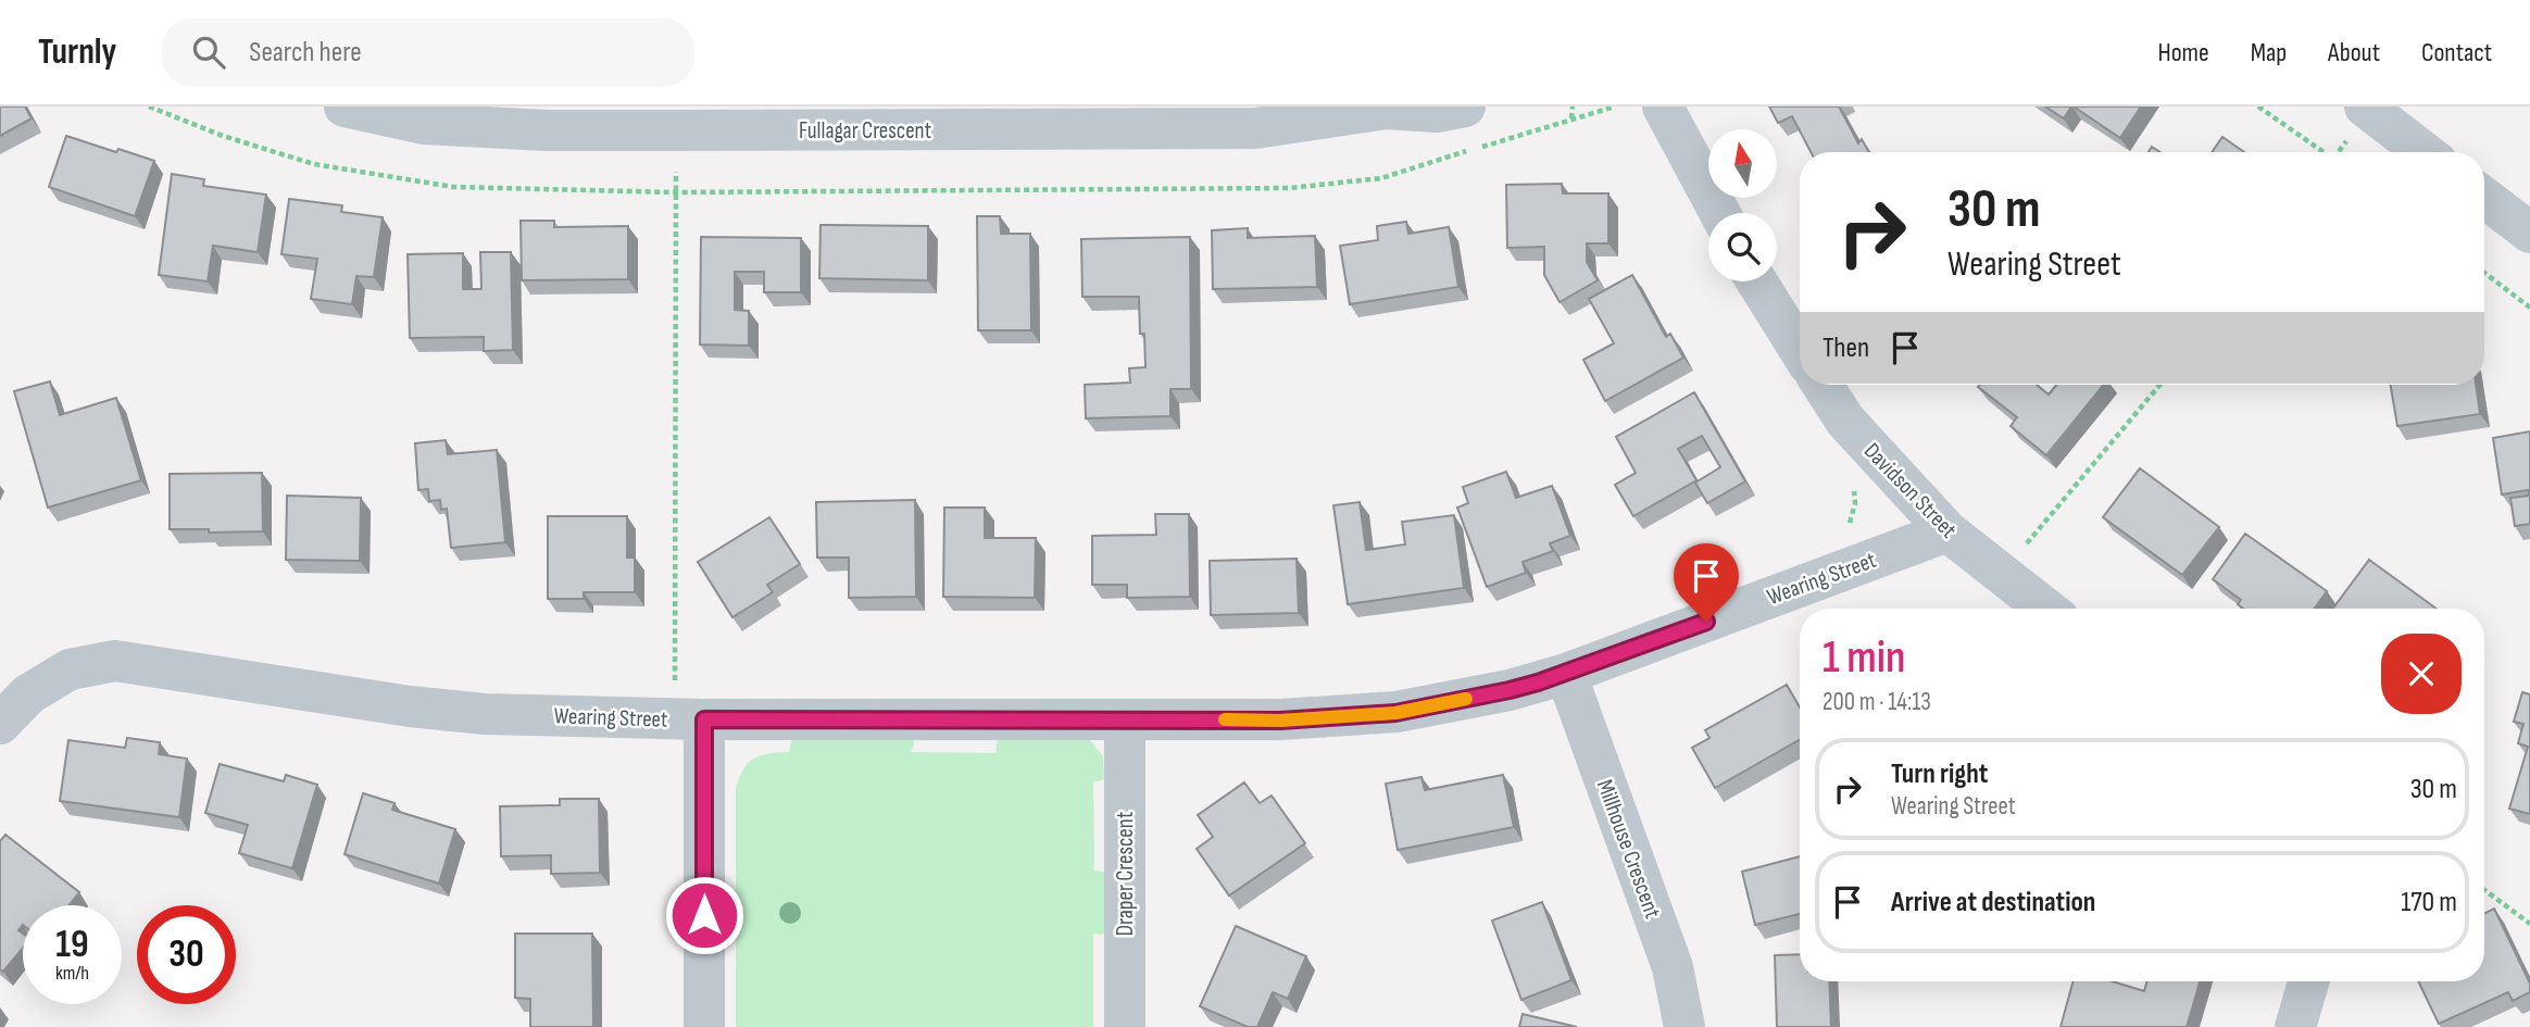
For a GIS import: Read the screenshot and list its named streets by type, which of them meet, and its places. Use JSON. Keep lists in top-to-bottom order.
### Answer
{
  "streets": {
    "street": [
      "Fullagar Crescent",
      "Davidson Street",
      "Wearing Street",
      "Millhouse Crescent",
      "Draper Crescent"
    ]
  },
  "crossings": [
    ["Davidson Street", "Wearing Street"],
    ["Wearing Street", "Millhouse Crescent"],
    ["Wearing Street", "Draper Crescent"]
  ],
  "north": "top",
  "page": {
    "header": "Turnly",
    "search": "Search here",
    "nav": [
      "Home",
      "Map",
      "About",
      "Contact"
    ],
    "turn": ["30 m", "Wearing Street"],
    "then": "Then",
    "heading": ["1 min", "200 m · 14:13"],
    "list": [
      {
        "name": "Turn right",
        "note": "Wearing Street",
        "value": "30 m"
      },
      {
        "name": "Arrive at destination",
        "value": "170 m"
      }
    ],
    "speed": "19 km/h",
    "limit": "30"
  }
}
